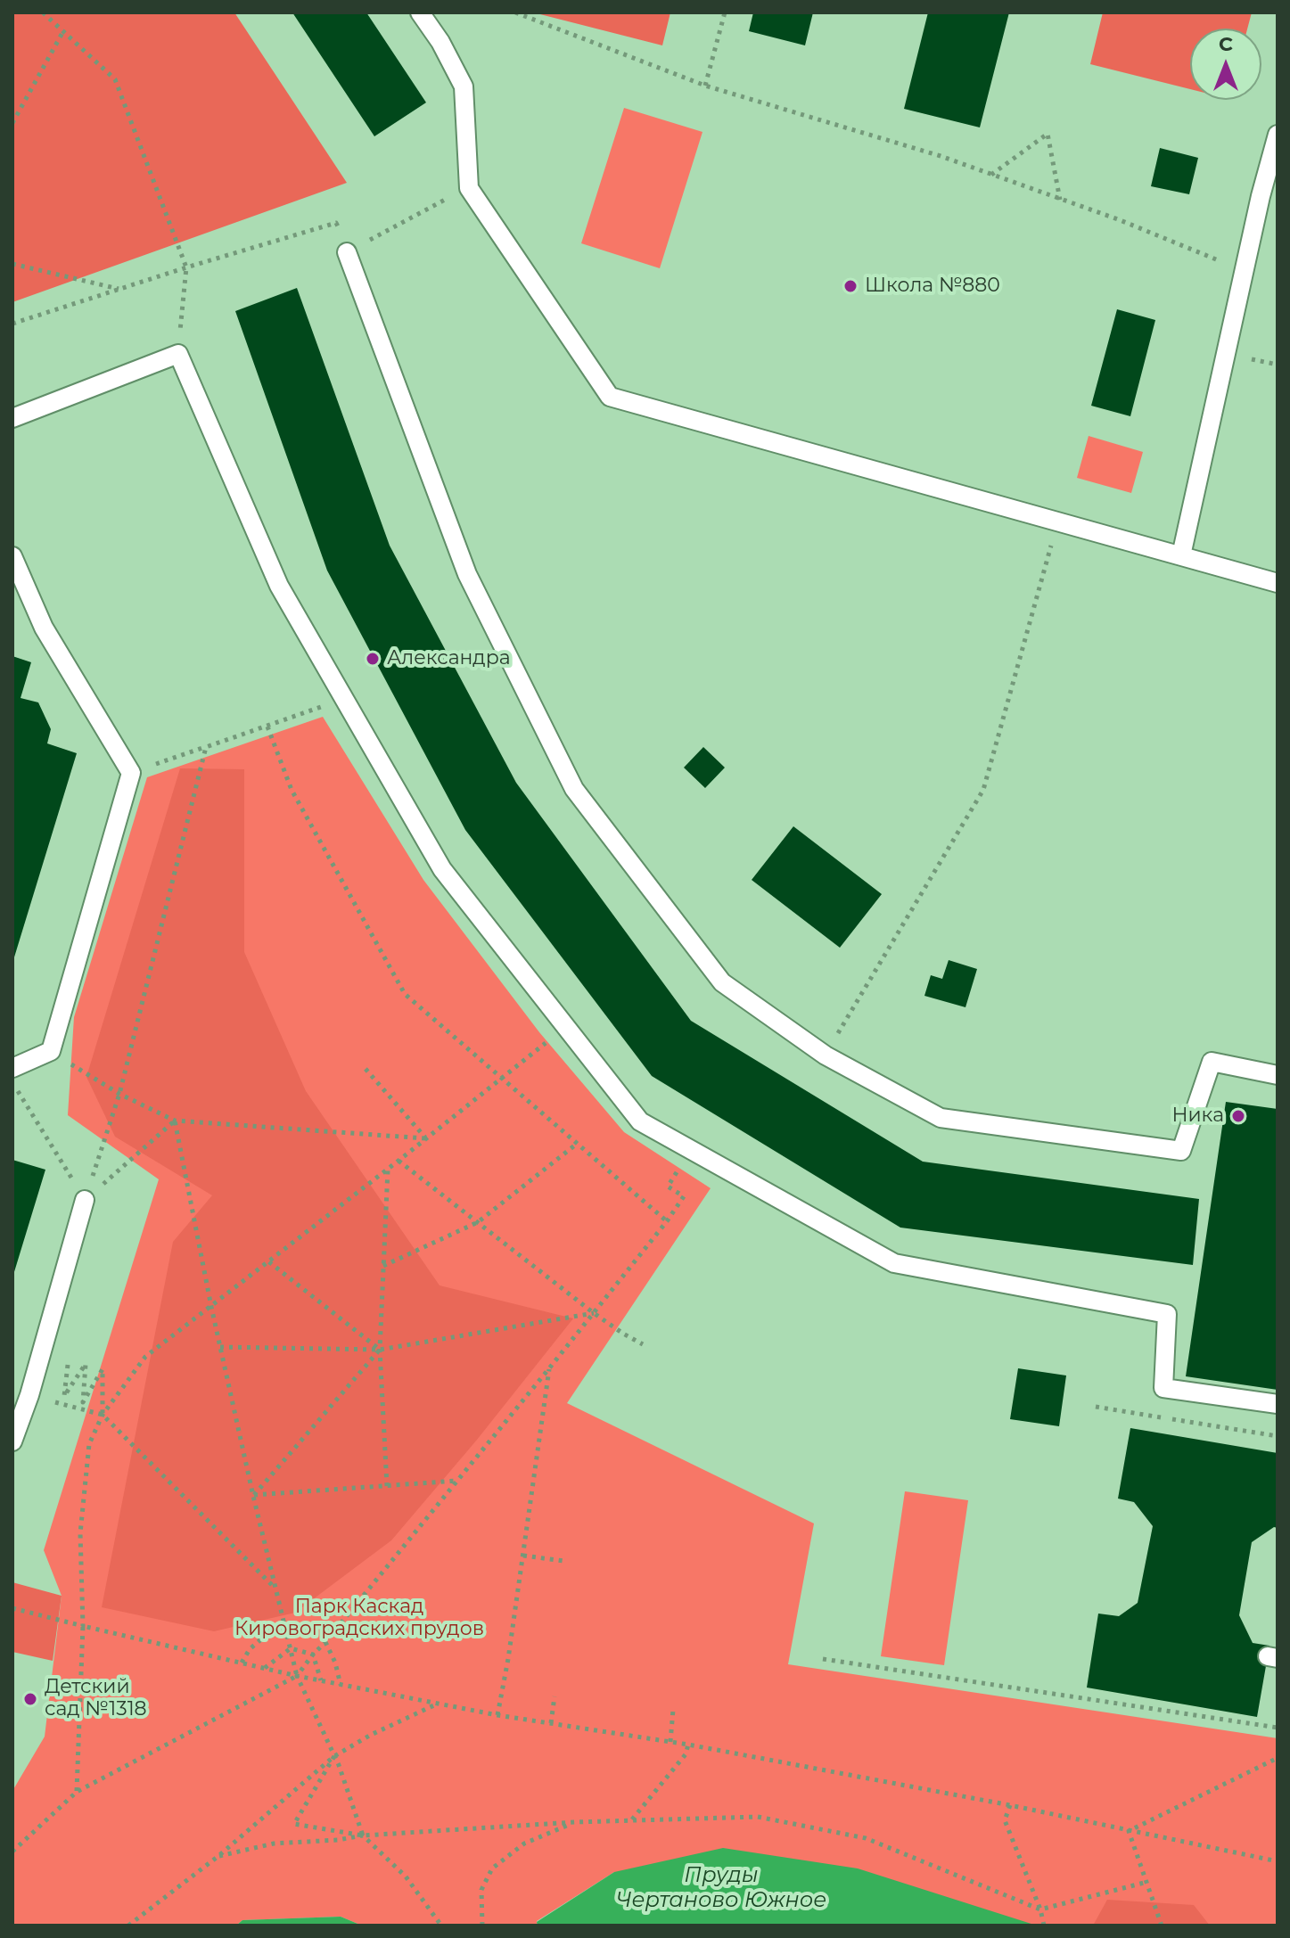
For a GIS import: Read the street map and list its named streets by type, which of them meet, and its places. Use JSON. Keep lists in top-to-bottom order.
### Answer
{
  "water": ["Пруды Чертаново Южное"],
  "parks": ["Парк Каскад Кировоградских прудов"],
  "places": [
    "Школа №880",
    "Александра",
    "Ника",
    "Детский сад №1318"
  ],
  "north": "top"
}
